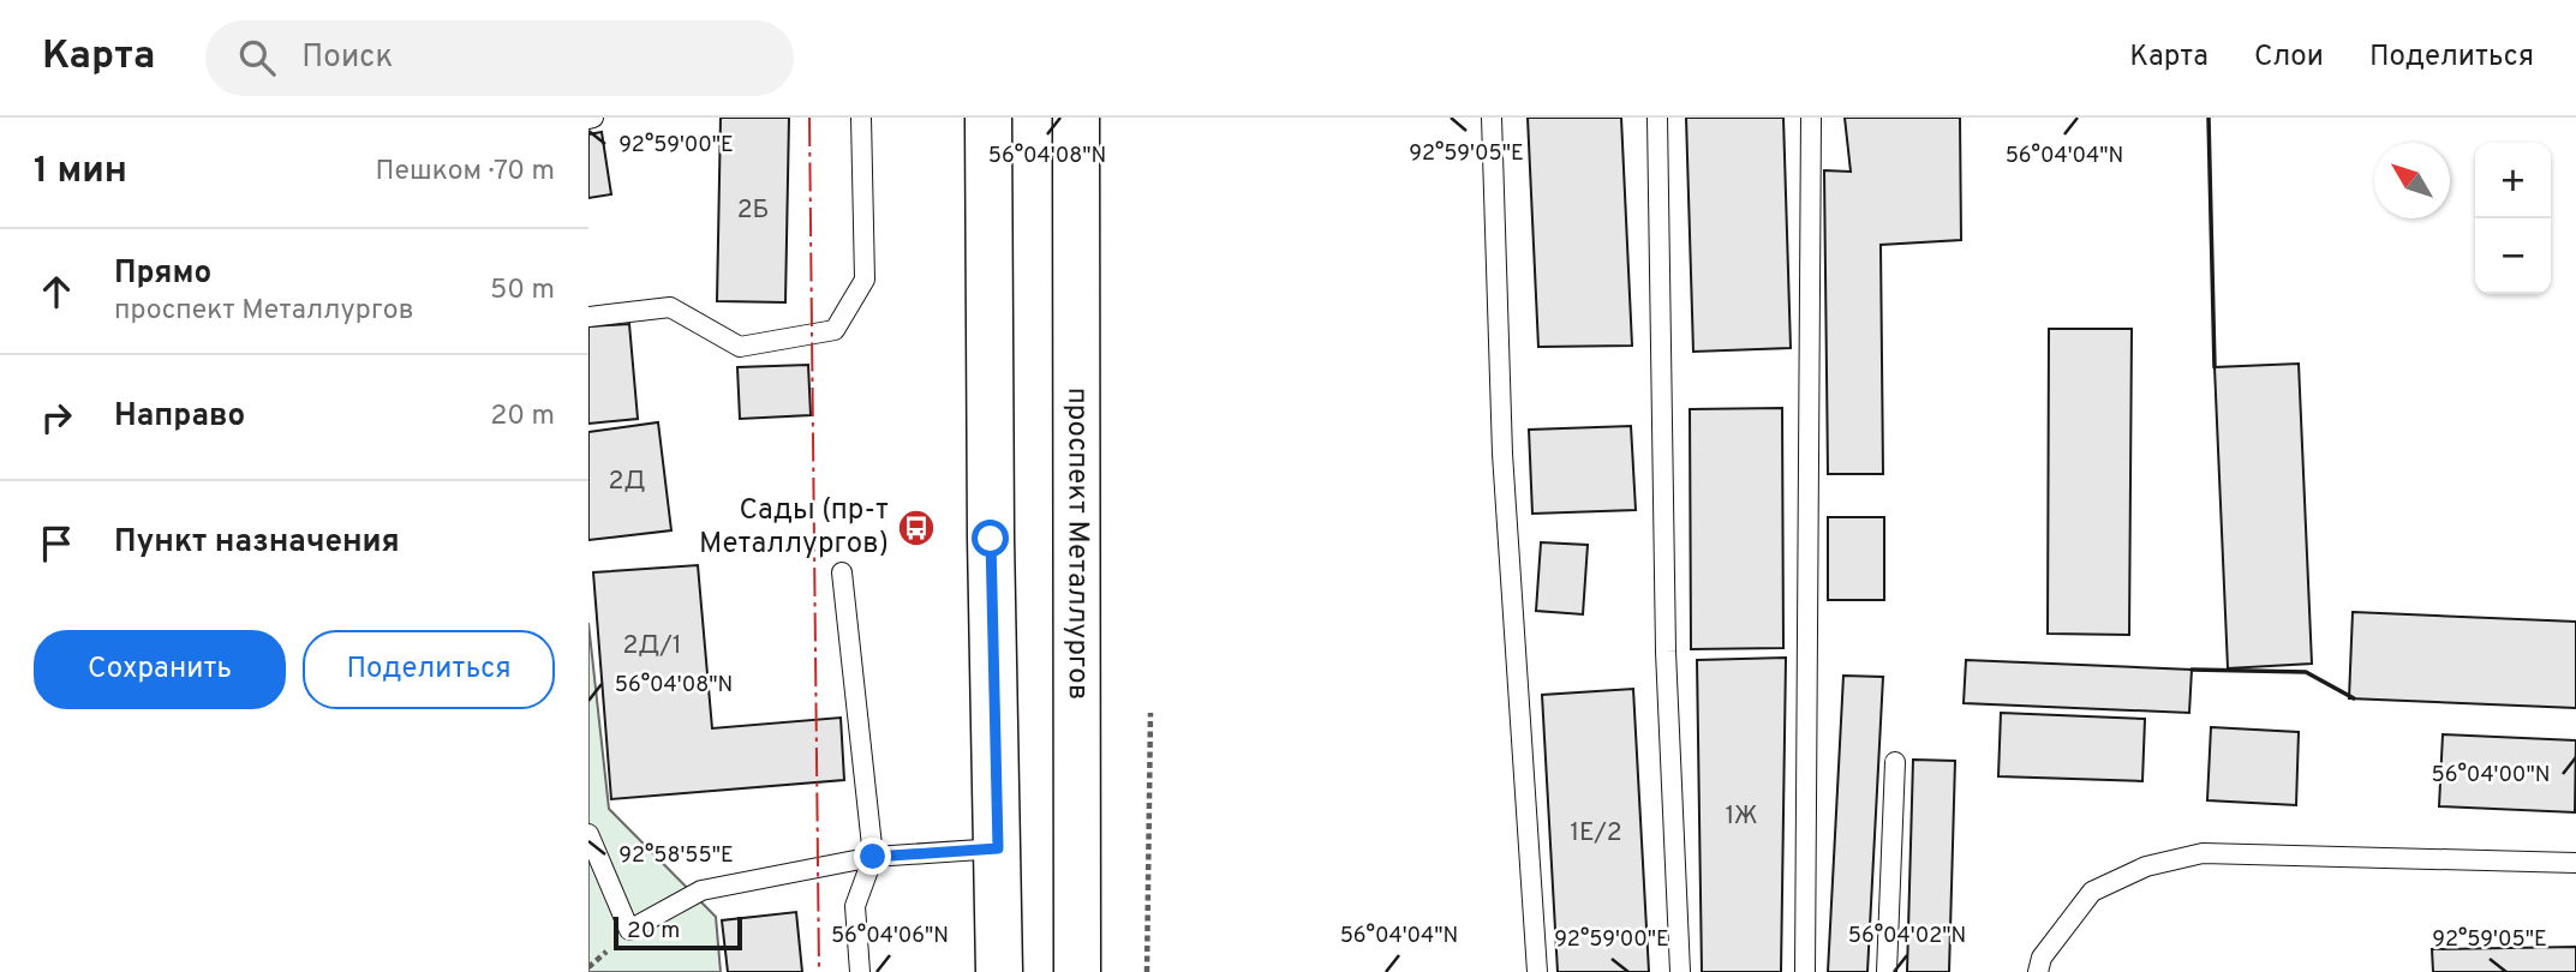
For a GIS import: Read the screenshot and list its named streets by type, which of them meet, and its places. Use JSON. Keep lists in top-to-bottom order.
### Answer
{
  "streets": {
    "main road": ["проспект Металлургов"]
  },
  "places": {
    "bus stop": ["Сады (пр-т Металлургов)"]
  },
  "house_numbers": [
    "2Б",
    "2Д",
    "2Д/1",
    "1Ж",
    "1Е/2"
  ],
  "scale_bar": "20 m",
  "north": "top left",
  "page": {
    "header": "Карта",
    "search": "Поиск",
    "nav": ["Карта", "Слои", "Поделиться"],
    "heading": ["1 мин", "Пешком · 70 m"],
    "map_buttons": ["+", "−"],
    "list": [
      ["Прямо", "проспект Металлургов", "50 m"],
      ["Направо", "20 m"],
      "Пункт назначения"
    ],
    "buttons": ["Сохранить", "Поделиться"],
    "scale": "20 m"
  },
  "coordinates": [
    "92°59'00\"E",
    "92°59'05\"E",
    "56°04'08\"N",
    "56°04'04\"N",
    "56°04'00\"N",
    "92°58'55\"E",
    "56°04'06\"N",
    "56°04'02\"N"
  ]
}
